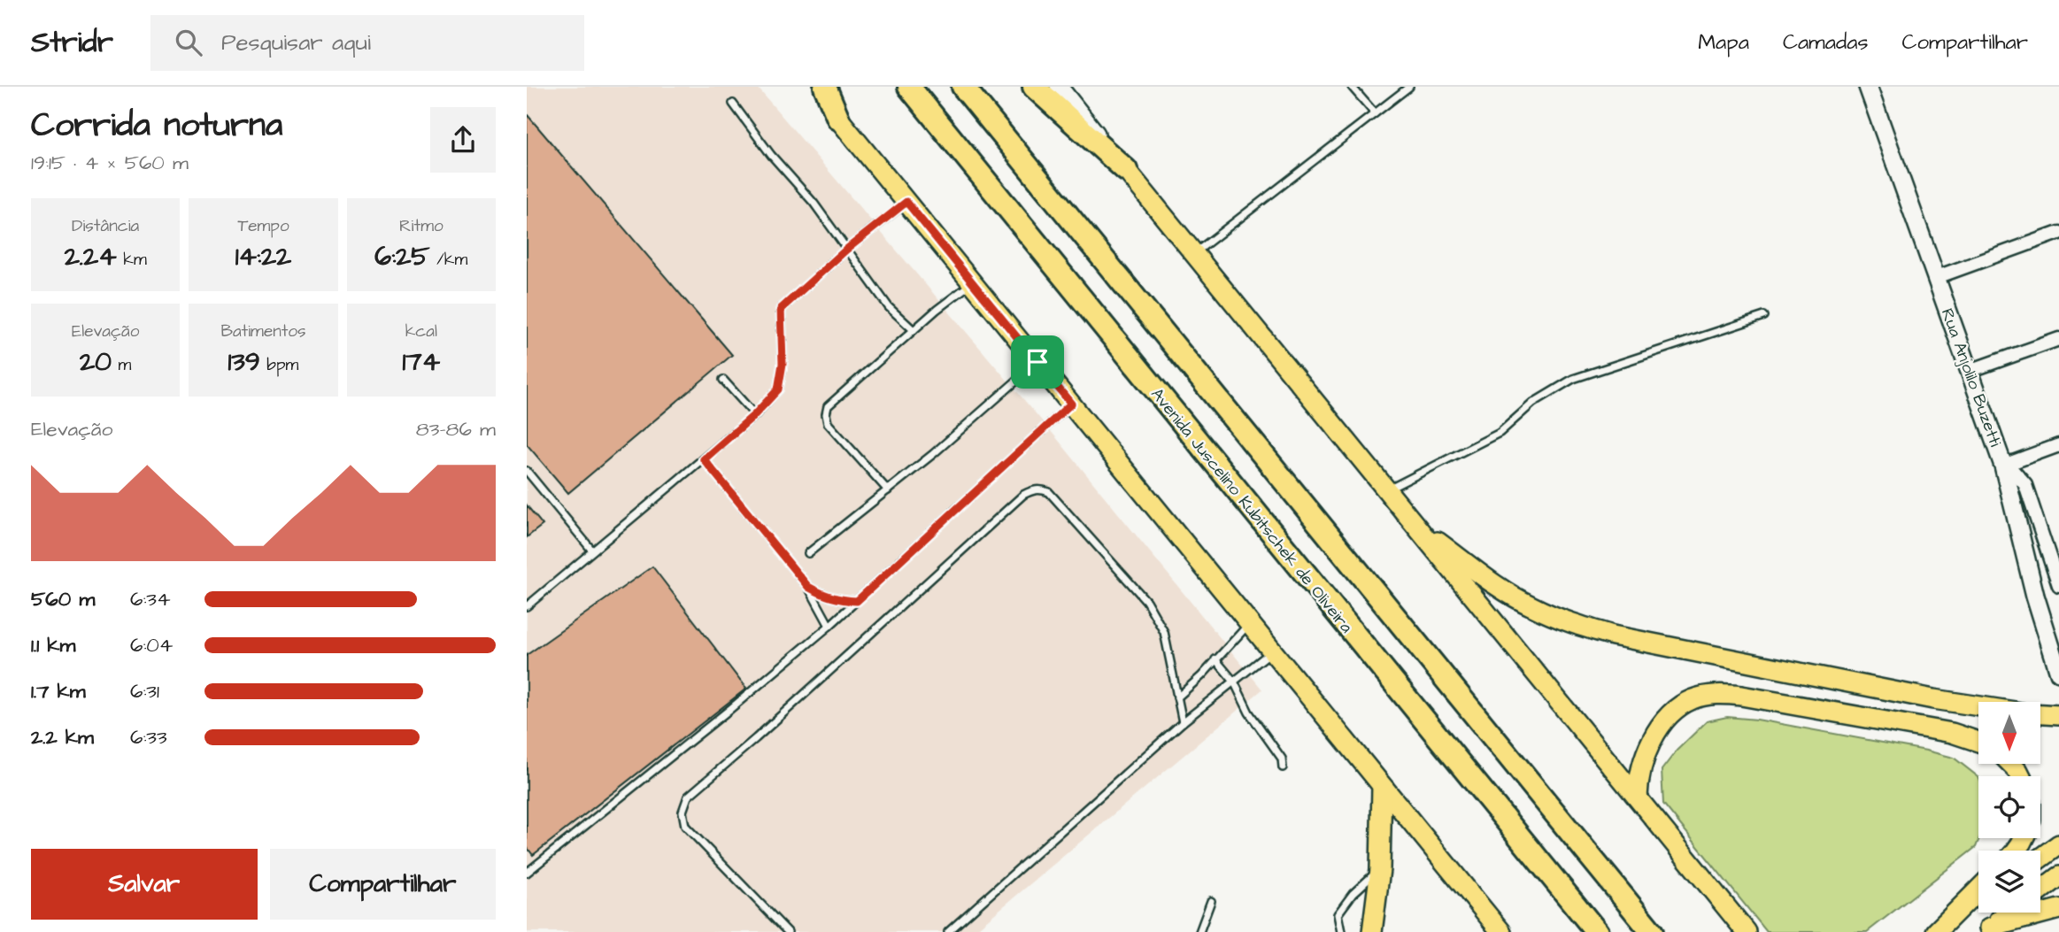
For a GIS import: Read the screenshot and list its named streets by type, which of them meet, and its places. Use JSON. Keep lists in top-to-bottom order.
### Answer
{
  "streets": {
    "highway": ["Avenida Juscelino Kubitschek de Oliveira"],
    "main road": ["Rua Anjolilo Buzetti"]
  },
  "north": "bottom",
  "page": {
    "header": "Stridr",
    "search": "Pesquisar aqui",
    "nav": ["Mapa", "Camadas", "Compartilhar"],
    "heading": ["Corrida noturna", "19:15 · 4 × 560 m"],
    "stats": [
      ["Distância", "2.24 km"],
      ["Tempo", "14:22"],
      ["Ritmo", "6:25 /km"],
      ["Elevação", "20 m"],
      ["Batimentos", "139 bpm"],
      ["kcal", "174"]
    ],
    "chart": ["Elevação", "83–86 m"],
    "list": [
      {
        "name": "560 m",
        "note": "6:34"
      },
      {
        "name": "1.1 km",
        "note": "6:04"
      },
      {
        "name": "1.7 km",
        "note": "6:31"
      },
      {
        "name": "2.2 km",
        "note": "6:33"
      }
    ],
    "buttons": ["Salvar", "Compartilhar"]
  }
}
